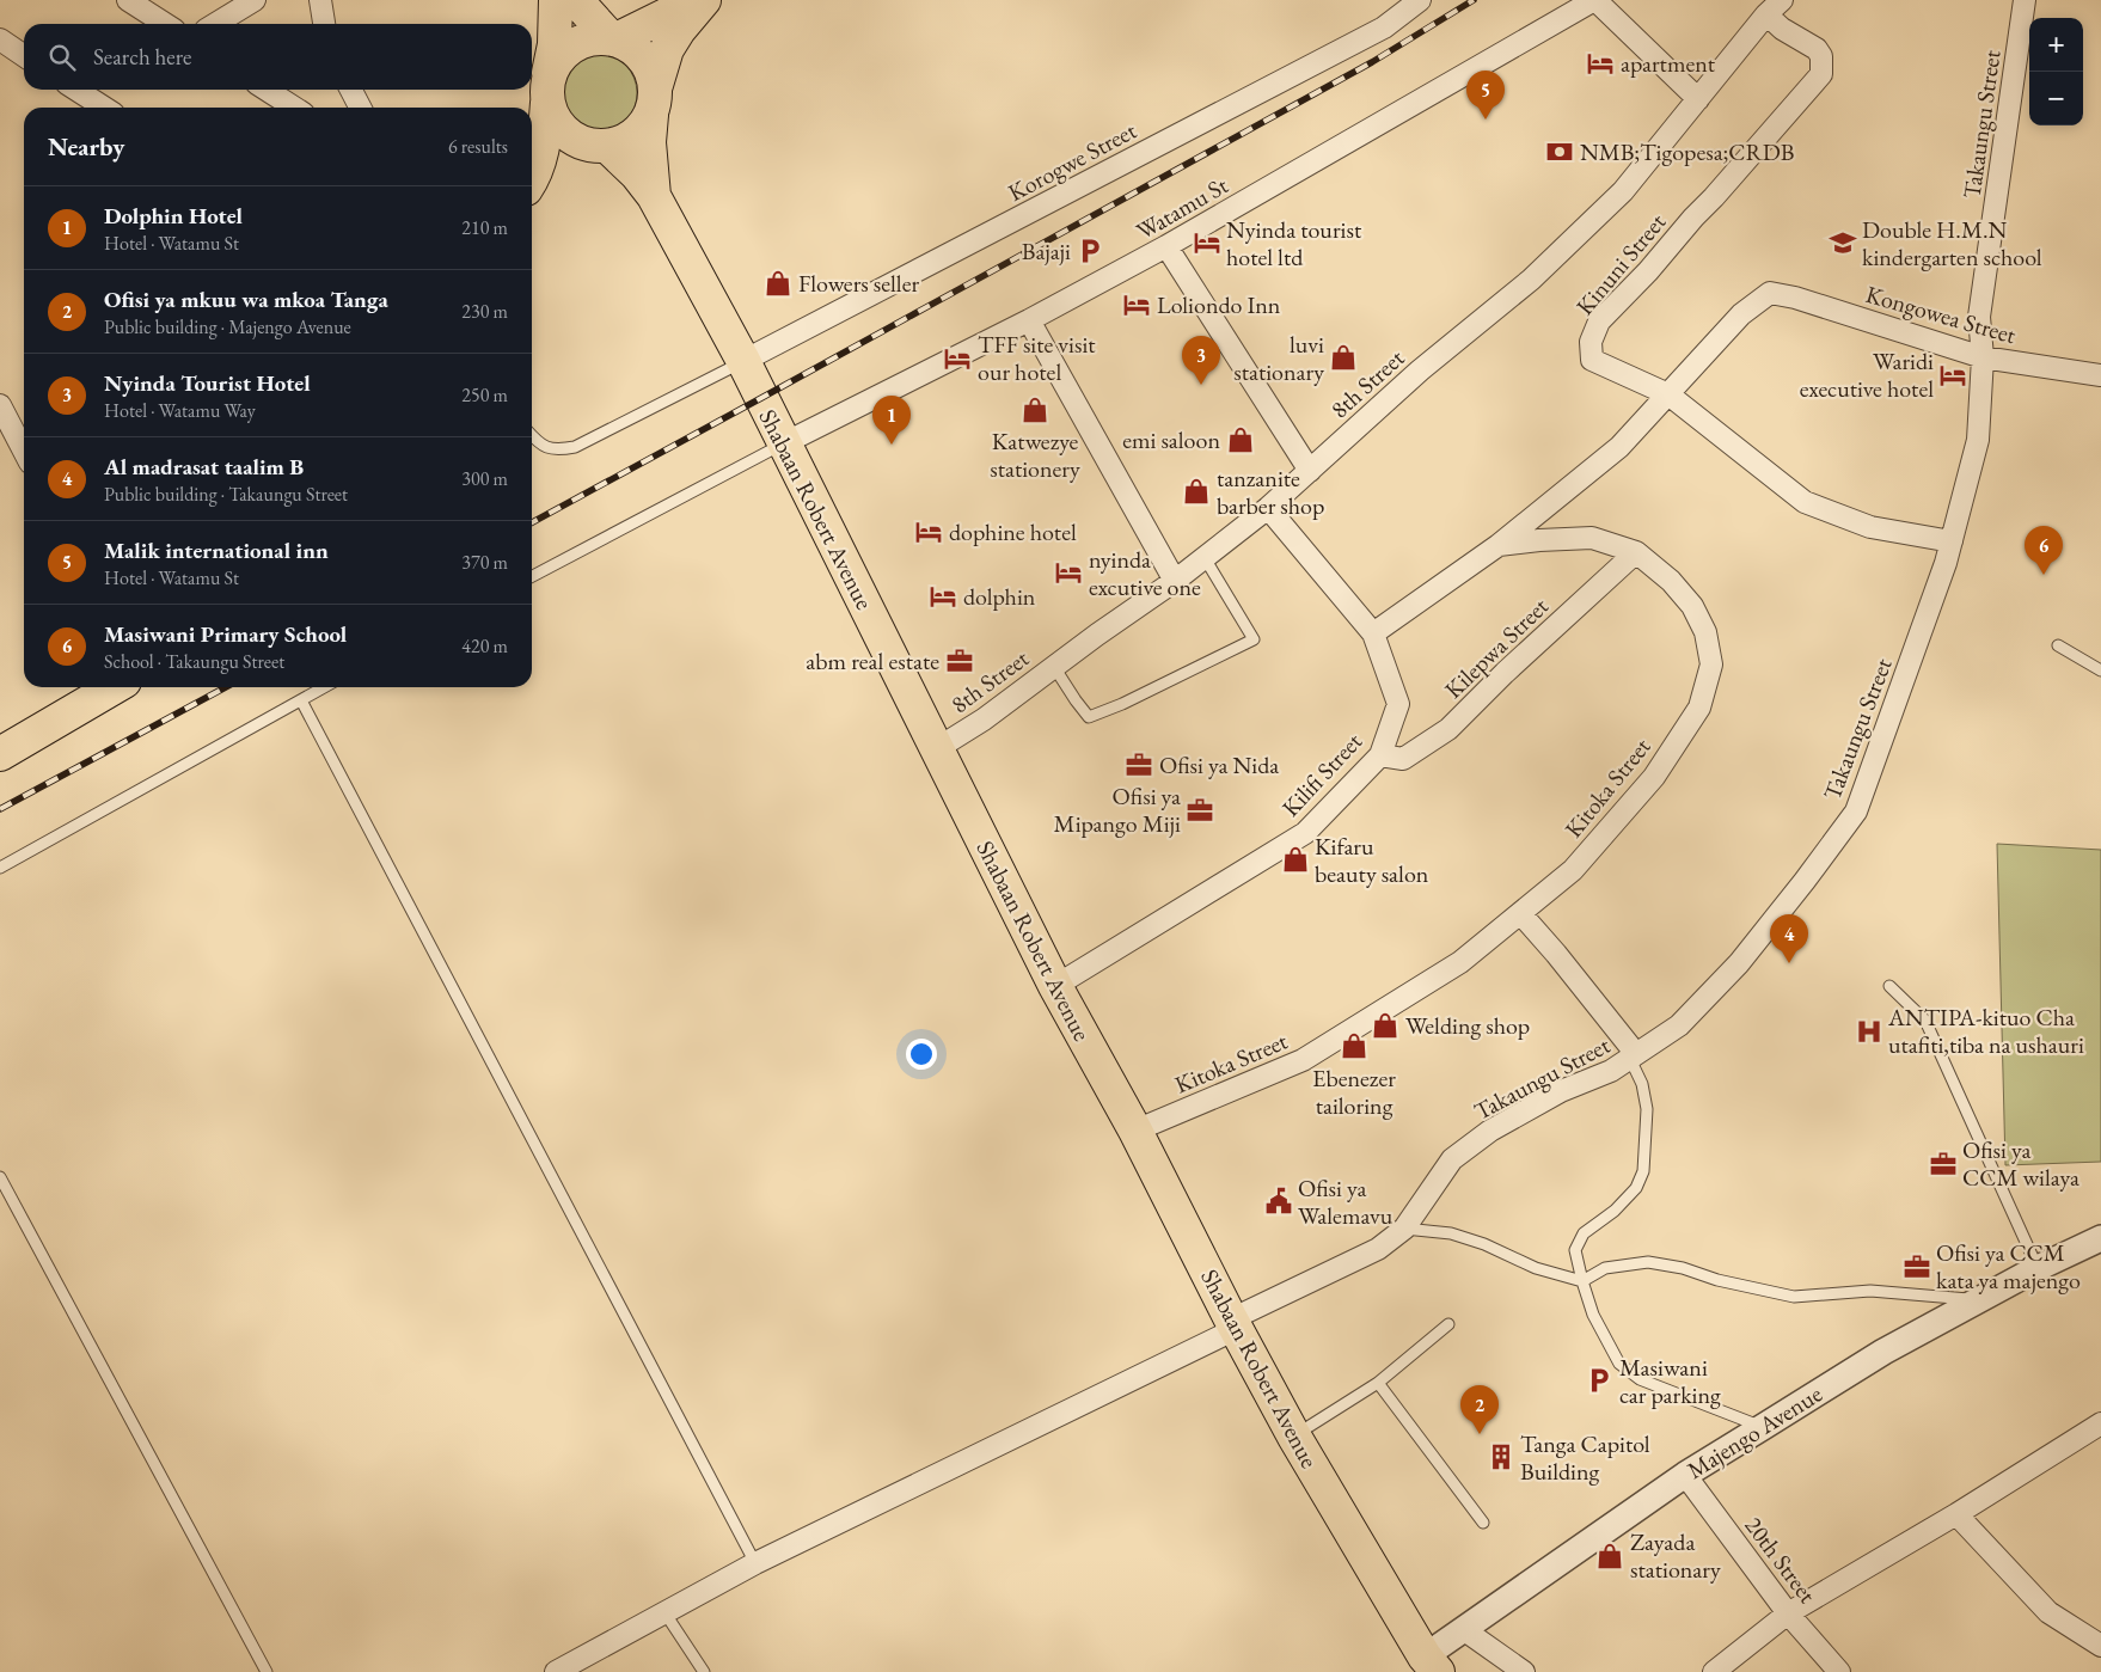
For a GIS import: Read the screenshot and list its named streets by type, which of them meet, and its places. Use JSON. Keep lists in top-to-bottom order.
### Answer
{
  "streets": {
    "main road": ["Shabaan Robert Avenue"],
    "street": [
      "Takaungu Street",
      "Korogwe Street",
      "Watamu St",
      "Kinuni Street",
      "Kongowea Street",
      "8th Street",
      "Kilepwa Street",
      "Kilifi Street",
      "Kitoka Street",
      "Majengo Avenue",
      "20th Street"
    ]
  },
  "crossings": [
    ["Takaungu Street", "Kinuni Street"],
    ["Takaungu Street", "Kongowea Street"],
    ["Takaungu Street", "Shabaan Robert Avenue"],
    ["Korogwe Street", "Shabaan Robert Avenue"],
    ["Watamu St", "8th Street"],
    ["Watamu St", "Shabaan Robert Avenue"],
    ["Kinuni Street", "Kongowea Street"],
    ["Kinuni Street", "8th Street"],
    ["8th Street", "Shabaan Robert Avenue"],
    ["8th Street", "Kilifi Street"],
    ["Shabaan Robert Avenue", "Kilifi Street"],
    ["Shabaan Robert Avenue", "Kitoka Street"],
    ["Shabaan Robert Avenue", "Majengo Avenue"],
    ["Kilepwa Street", "Kilifi Street"],
    ["Kilepwa Street", "Kitoka Street"],
    ["Kilifi Street", "Kitoka Street"],
    ["Majengo Avenue", "20th Street"]
  ],
  "places": {
    "hotel": [
      "apartment",
      "Nyinda tourist hotel ltd",
      "Loliondo Inn",
      "TFF site visit our hotel",
      "Waridi executive hotel",
      "dophine hotel",
      "nyinda excutive one",
      "dolphin"
    ],
    "bank": ["NMB;Tigopesa;CRDB"],
    "school or university": ["Double H.M.N kindergarten school"],
    "parking": ["Bajaji", "Masiwani car parking"],
    "shop": [
      "Flowers seller",
      "luvi stationary",
      "Katwezye stationery",
      "emi saloon",
      "tanzanite barber shop",
      "Kifaru beauty salon",
      "Welding shop",
      "Ebenezer tailoring",
      "Zayada stationary"
    ],
    "office": [
      "abm real estate",
      "Ofisi ya Nida",
      "Ofisi ya Mipango Miji",
      "Ofisi ya CCM wilaya",
      "Ofisi ya CCM kata ya majengo"
    ],
    "hospital": ["ANTIPA-kituo Cha utafiti,tiba na ushauri"],
    "public building": ["Ofisi ya Walemavu"],
    "building": ["Tanga Capitol Building"]
  },
  "page": {
    "map_buttons": ["+", "−"],
    "search": "Search here",
    "pins": [
      "5",
      "3",
      "1",
      "6",
      "4",
      "2"
    ],
    "heading": ["Nearby", "6 results"],
    "list": [
      {
        "mark": "1",
        "name": "Dolphin Hotel",
        "note": "Hotel · Watamu St",
        "value": "210 m"
      },
      {
        "mark": "2",
        "name": "Ofisi ya mkuu wa mkoa Tanga",
        "note": "Public building · Majengo Avenue",
        "value": "230 m"
      },
      {
        "mark": "3",
        "name": "Nyinda Tourist Hotel",
        "note": "Hotel · Watamu Way",
        "value": "250 m"
      },
      {
        "mark": "4",
        "name": "Al madrasat taalim B",
        "note": "Public building · Takaungu Street",
        "value": "300 m"
      },
      {
        "mark": "5",
        "name": "Malik international inn",
        "note": "Hotel · Watamu St",
        "value": "370 m"
      },
      {
        "mark": "6",
        "name": "Masiwani Primary School",
        "note": "School · Takaungu Street",
        "value": "420 m"
      }
    ]
  }
}
